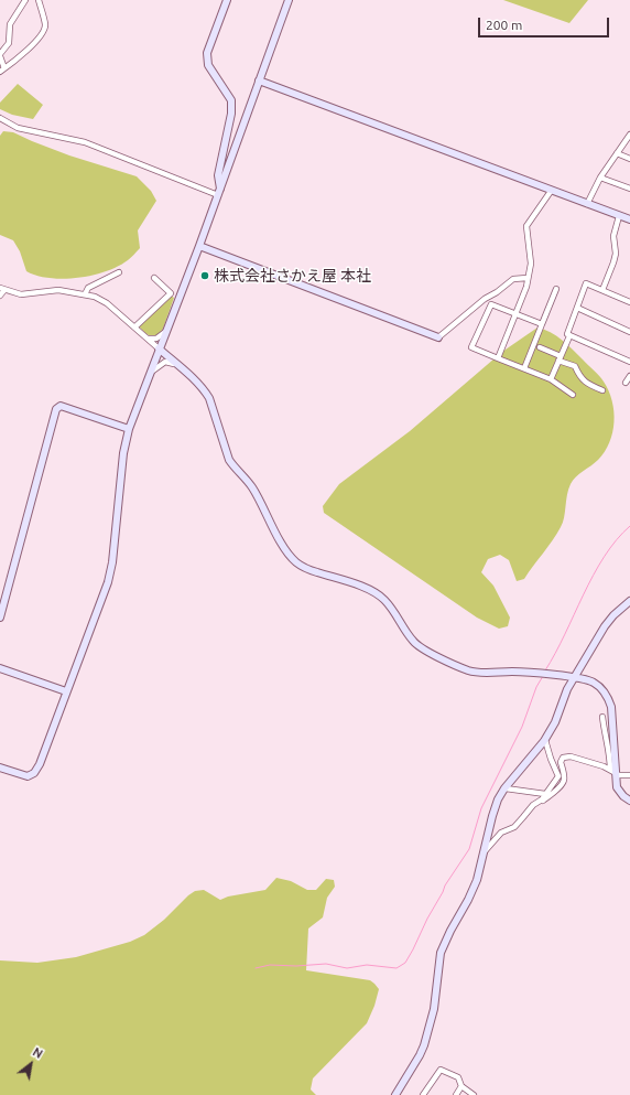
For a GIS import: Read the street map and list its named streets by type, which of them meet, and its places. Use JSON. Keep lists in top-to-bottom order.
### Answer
{
  "places": ["株式会社さかえ屋 本社"],
  "scale_bar": "200 m",
  "north": "top right"
}
